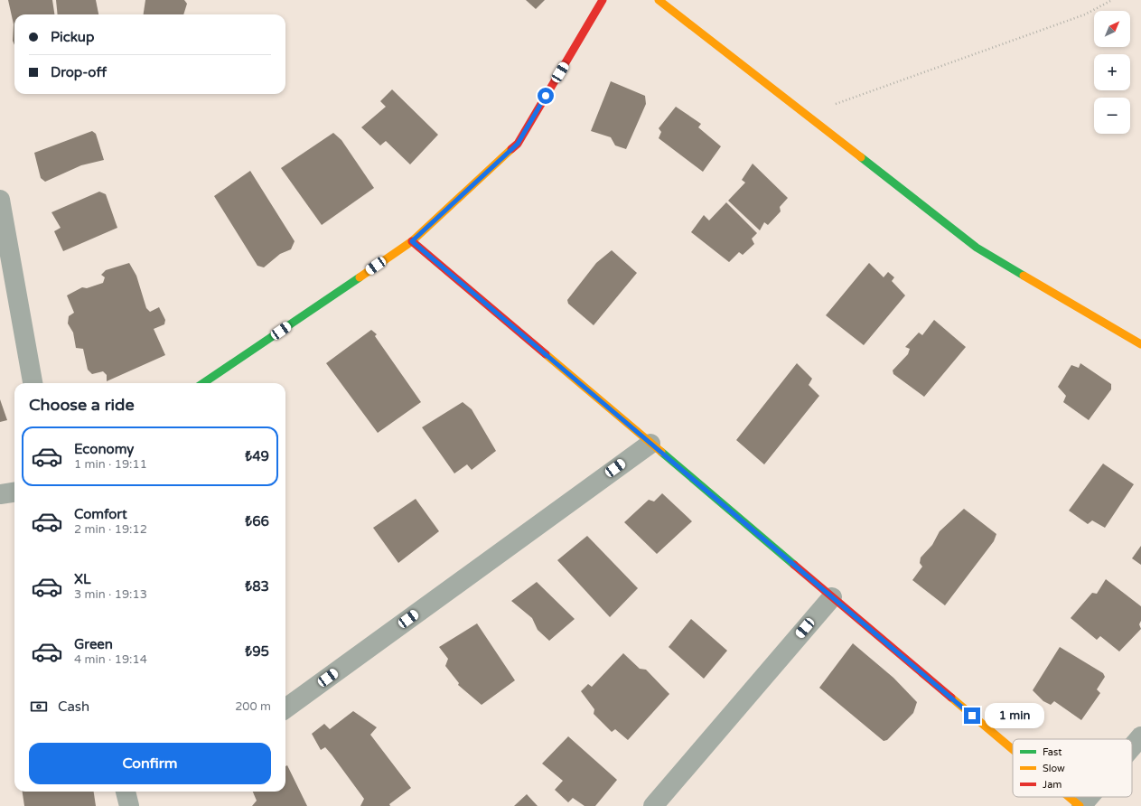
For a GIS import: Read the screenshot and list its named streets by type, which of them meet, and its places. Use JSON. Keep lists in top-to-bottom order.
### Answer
{
  "legend": ["Fast", "Slow", "Jam"],
  "north": "top right",
  "page": {
    "map_buttons": ["+", "−"],
    "banner": ["Pickup", "Drop-off"],
    "heading": "Choose a ride",
    "list": [
      {
        "name": "Economy",
        "note": "1 min · 19:11",
        "value": "₺49"
      },
      {
        "name": "Comfort",
        "note": "2 min · 19:12",
        "value": "₺66"
      },
      {
        "name": "XL",
        "note": "3 min · 19:13",
        "value": "₺83"
      },
      {
        "name": "Green",
        "note": "4 min · 19:14",
        "value": "₺95"
      }
    ],
    "pay": ["Cash", "200 m"],
    "bubble": "1 min",
    "buttons": "Confirm"
  }
}
